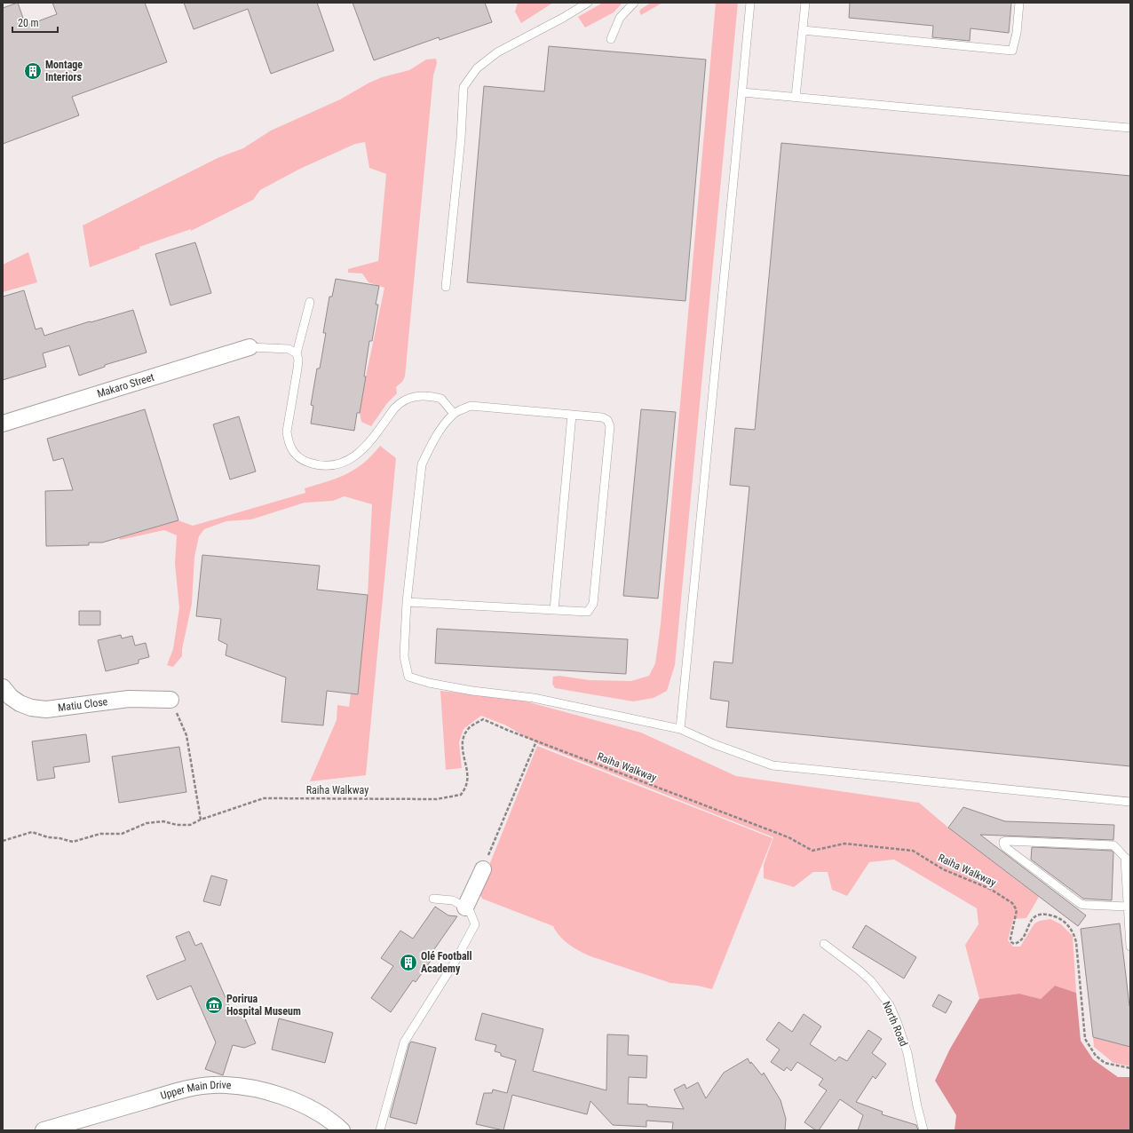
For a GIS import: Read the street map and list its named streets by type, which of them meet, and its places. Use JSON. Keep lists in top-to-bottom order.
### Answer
{
  "streets": {
    "street": ["Makaro Street", "Matiu Close", "Upper Main Drive"],
    "lane": ["North Road"],
    "path": ["Raiha Walkway"]
  },
  "places": {
    "building": ["Montage Interiors", "Olé Football Academy"],
    "museum": ["Porirua Hospital Museum"]
  },
  "scale_bar": "20 m"
}
